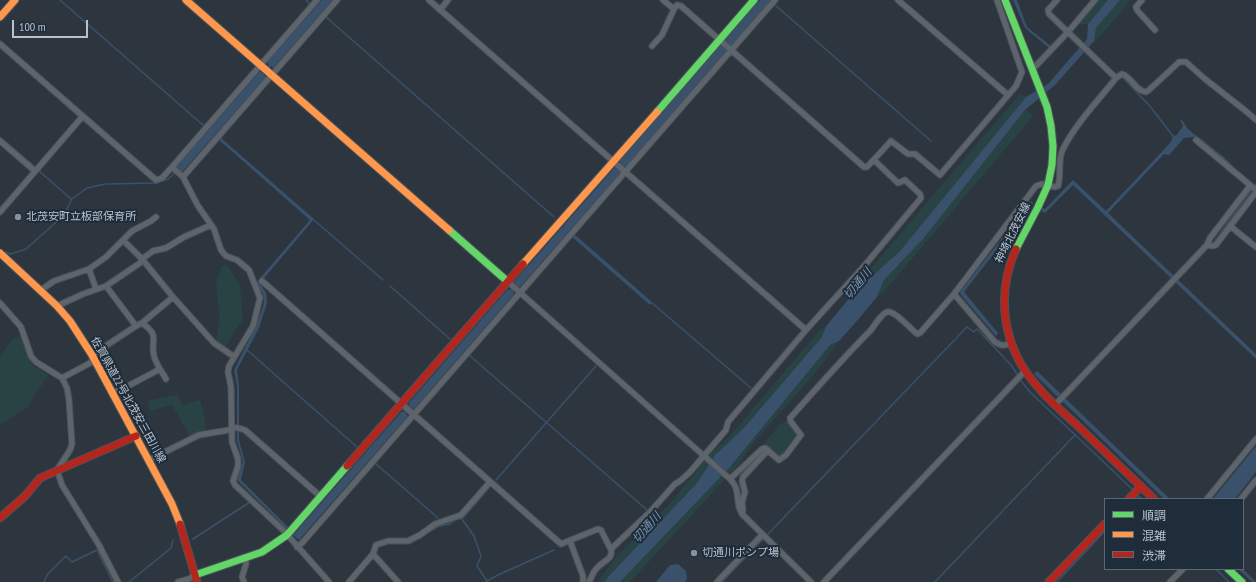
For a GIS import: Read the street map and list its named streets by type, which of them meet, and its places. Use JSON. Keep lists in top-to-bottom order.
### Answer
{
  "streets": {
    "street": ["神埼北茂安線", "佐賀県道22号北茂安三田川線"]
  },
  "water": ["切通川"],
  "places": ["北茂安町立板部保育所", "切通川ポンプ場"],
  "legend": ["順調", "混雑", "渋滞"],
  "scale_bar": "100 m"
}
